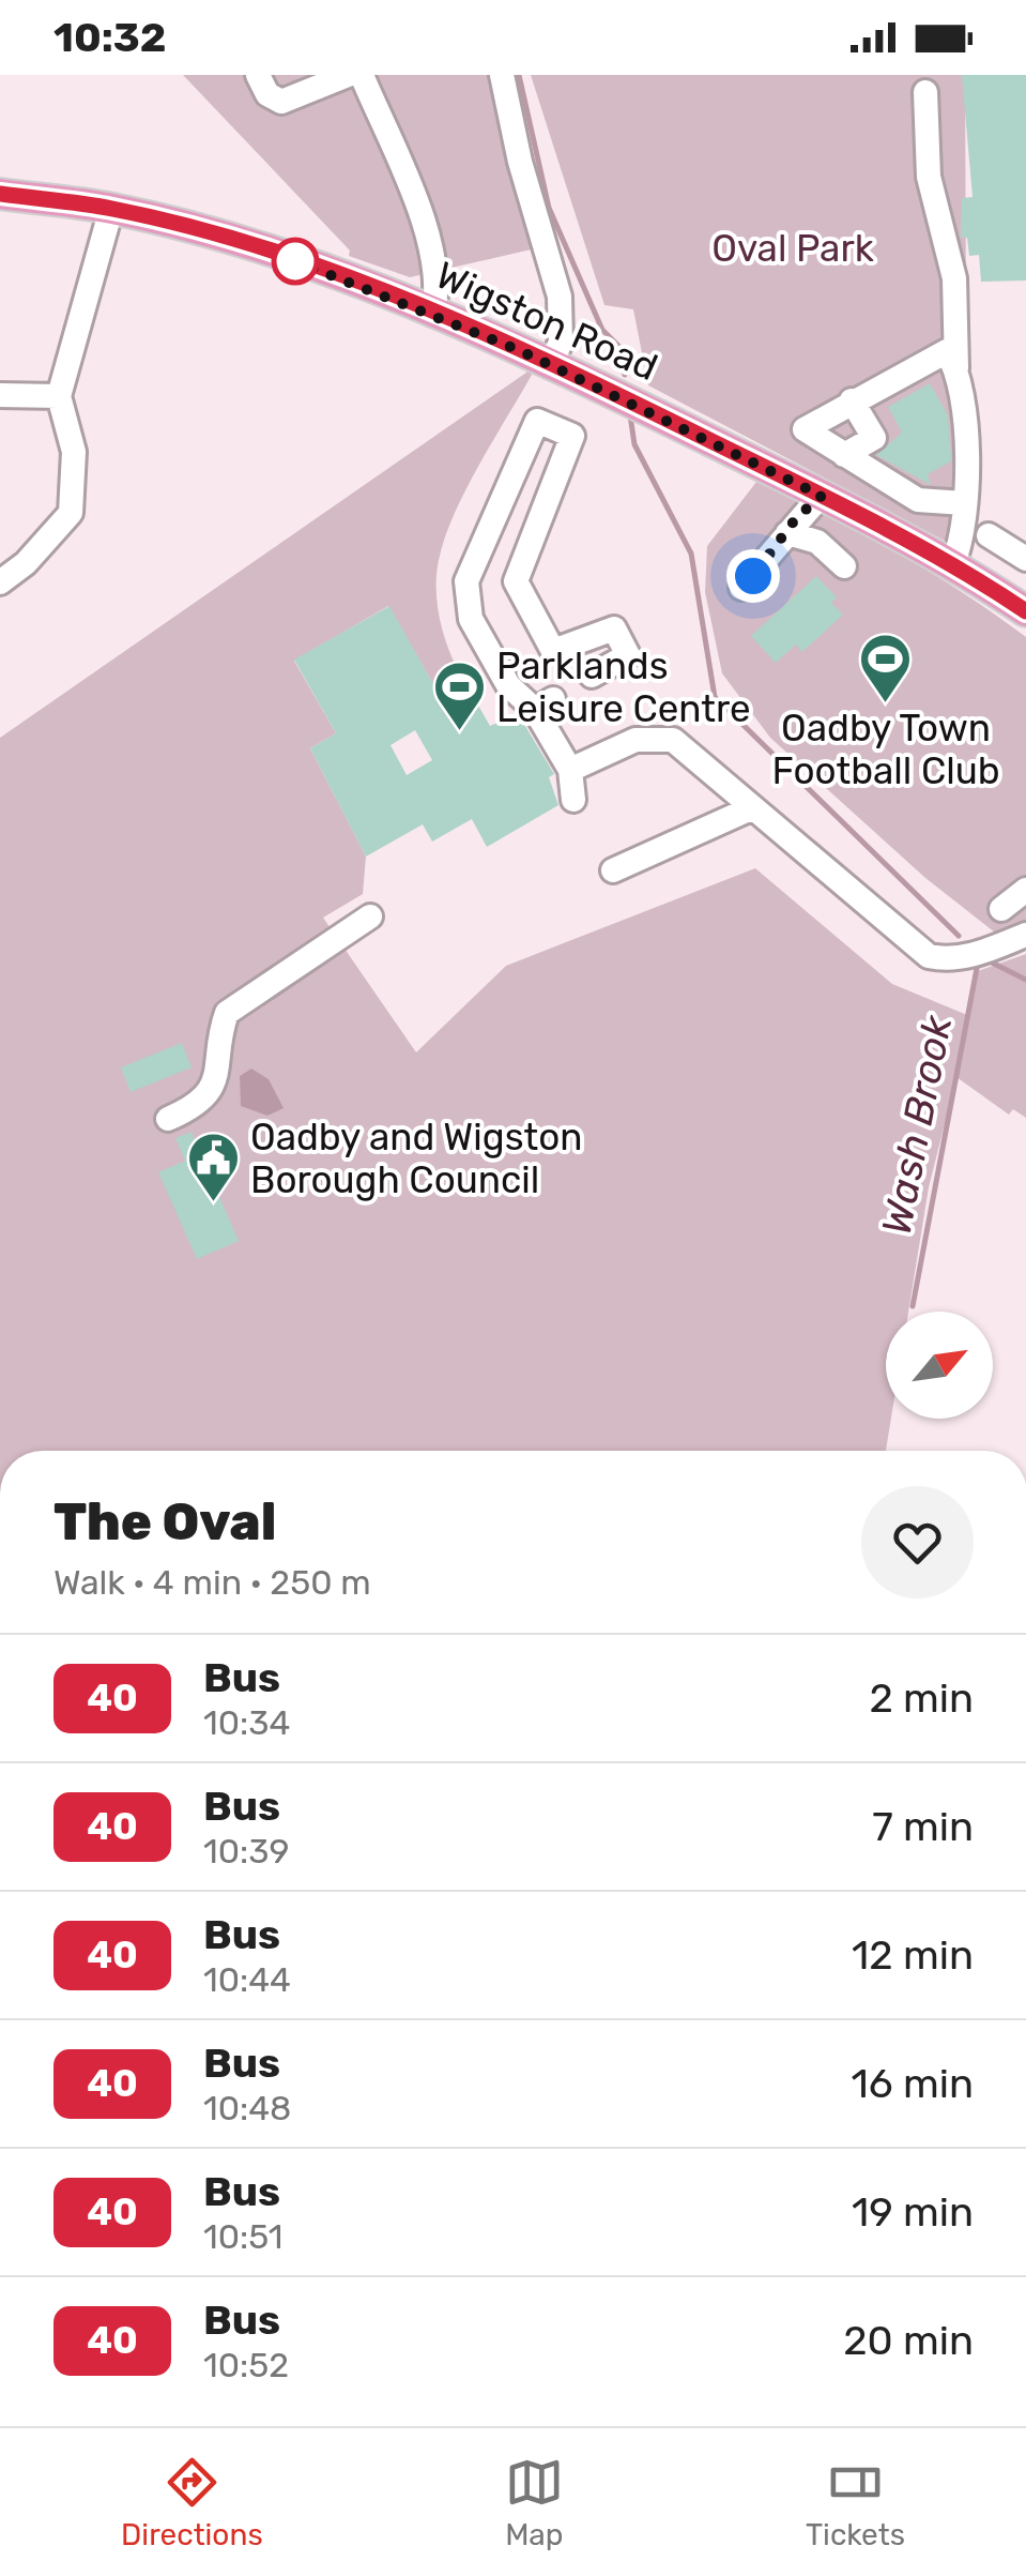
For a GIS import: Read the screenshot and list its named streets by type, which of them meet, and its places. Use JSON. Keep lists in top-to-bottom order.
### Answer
{
  "streets": {
    "main road": ["Wigston Road"]
  },
  "water": ["Wash Brook"],
  "parks": ["Oval Park"],
  "places": {
    "sports": ["Oadby Town Football Club", "Parklands Leisure Centre"],
    "public building": ["Oadby and Wigston Borough Council"]
  },
  "lines": ["bus line 40"],
  "north": "top right",
  "page": {
    "status": "10:32",
    "heading": ["The Oval", "Walk · 4 min · 250 m"],
    "list": [
      {
        "mark": "40",
        "name": "Bus",
        "note": "10:34",
        "value": "2 min"
      },
      {
        "mark": "40",
        "name": "Bus",
        "note": "10:39",
        "value": "7 min"
      },
      {
        "mark": "40",
        "name": "Bus",
        "note": "10:44",
        "value": "12 min"
      },
      {
        "mark": "40",
        "name": "Bus",
        "note": "10:48",
        "value": "16 min"
      },
      {
        "mark": "40",
        "name": "Bus",
        "note": "10:51",
        "value": "19 min"
      },
      {
        "mark": "40",
        "name": "Bus",
        "note": "10:52",
        "value": "20 min"
      }
    ],
    "tabs": ["Directions", "Map", "Tickets"]
  }
}
